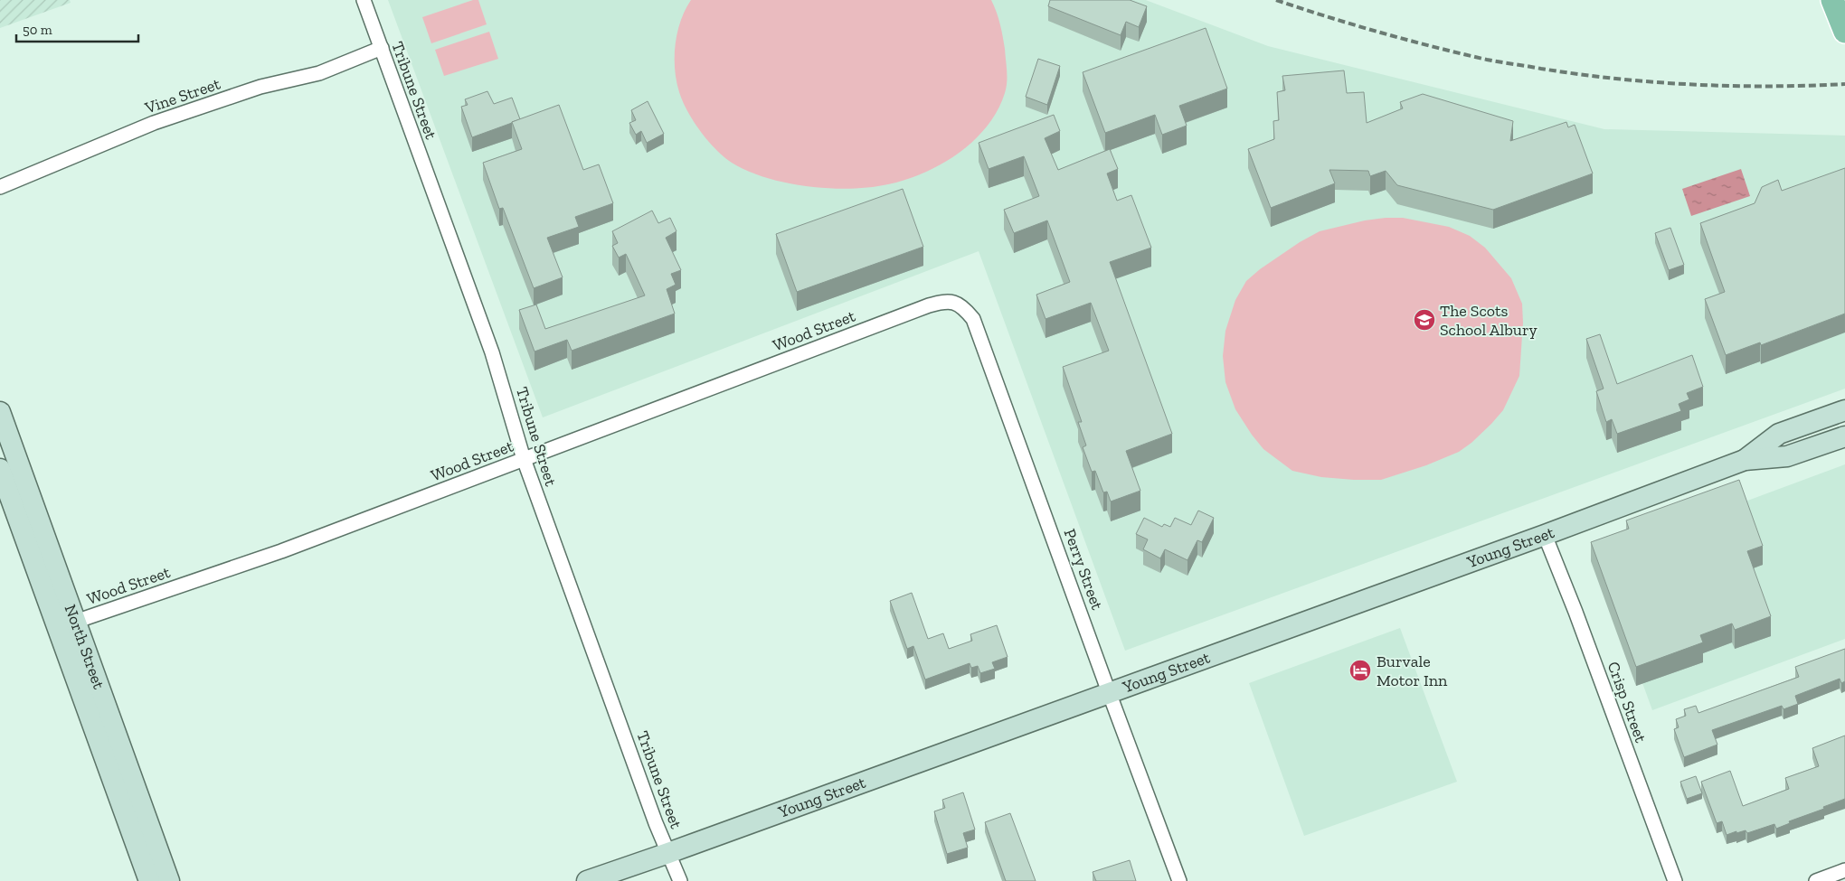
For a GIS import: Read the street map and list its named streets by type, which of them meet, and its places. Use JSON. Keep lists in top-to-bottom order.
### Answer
{
  "streets": {
    "main road": ["Young Street", "North Street"],
    "street": [
      "Tribune Street",
      "Vine Street",
      "Wood Street",
      "Perry Street",
      "Crisp Street"
    ]
  },
  "crossings": [
    ["Tribune Street", "Vine Street"],
    ["Tribune Street", "Wood Street"],
    ["Tribune Street", "Young Street"],
    ["Wood Street", "Perry Street"],
    ["Wood Street", "North Street"],
    ["Young Street", "Perry Street"],
    ["Young Street", "Crisp Street"]
  ],
  "places": {
    "school or university": ["The Scots School Albury"],
    "hotel": ["Burvale Motor Inn"]
  },
  "scale_bar": "50 m"
}
